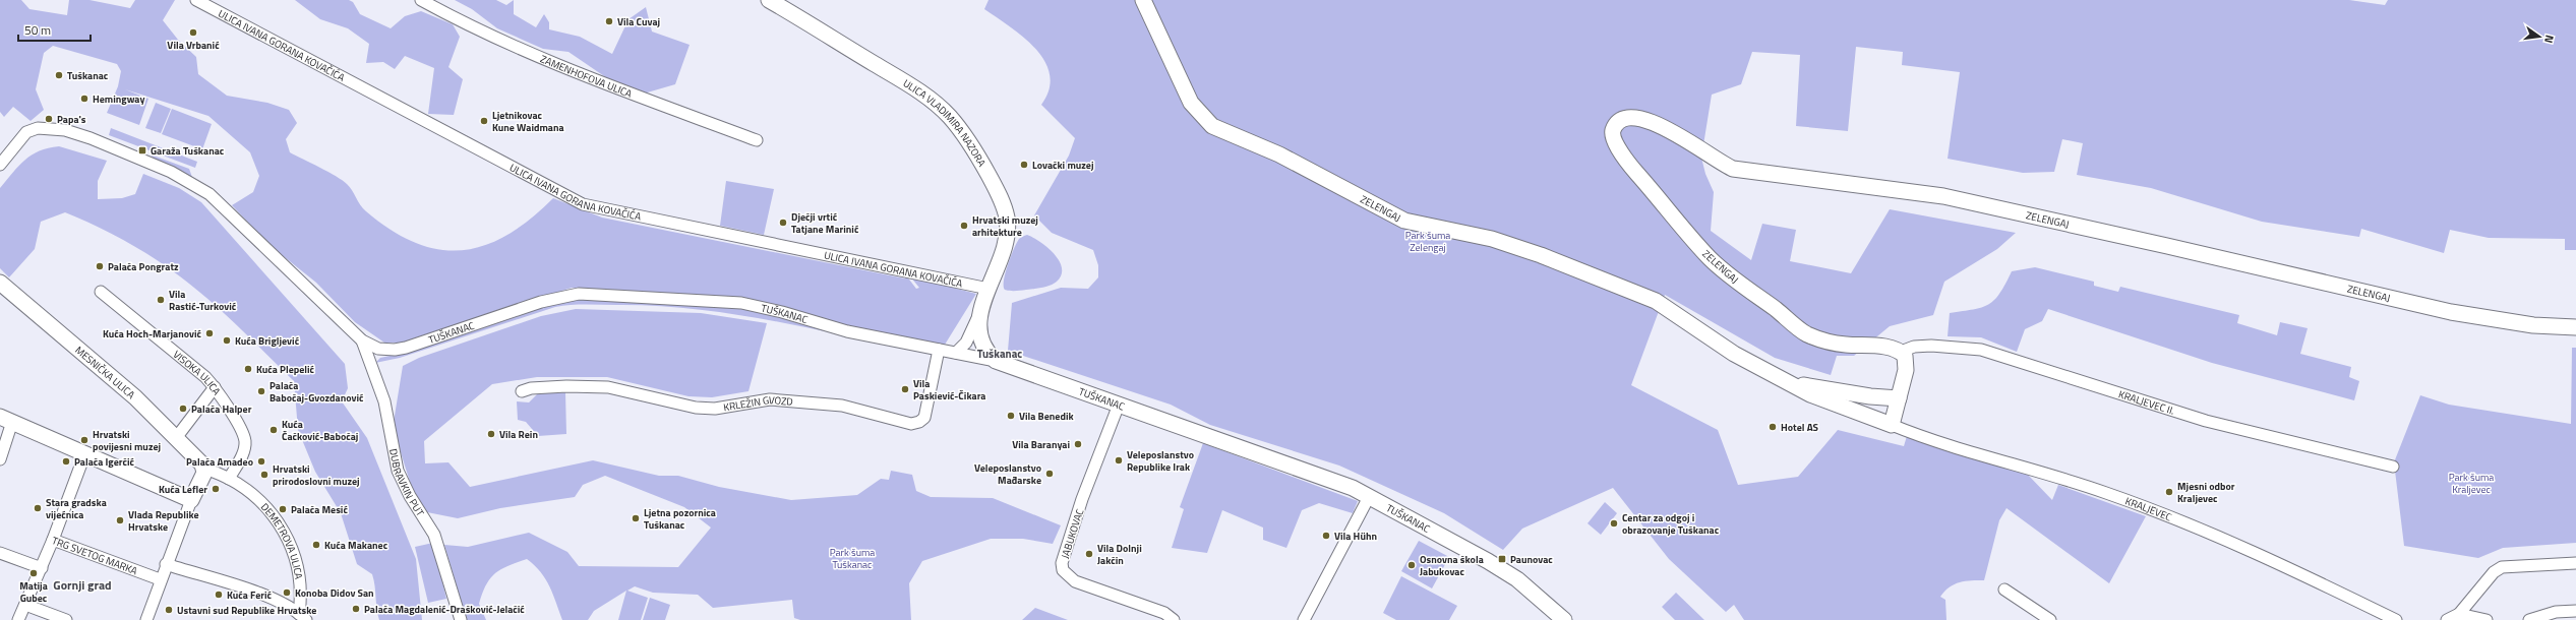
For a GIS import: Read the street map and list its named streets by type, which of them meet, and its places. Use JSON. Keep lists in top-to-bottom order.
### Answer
{
  "streets": {
    "street": [
      "ULICA IVANA GORANA KOVAČIĆA",
      "ZAMENHOFOVA ULICA",
      "ULICA VLADIMIRA NAZORA",
      "ZELENGAJ",
      "TUŠKANAC",
      "MESNIČKA ULICA",
      "VISOKA ULICA",
      "KRALJEVEC II.",
      "KRLEŽIN GVOZD",
      "DUBRAVKIN PUT",
      "KRALJEVEC",
      "JABUKOVAC",
      "DEMETROVA ULICA",
      "TRG SVETOG MARKA"
    ]
  },
  "crossings": [
    ["ULICA IVANA GORANA KOVAČIĆA", "ULICA VLADIMIRA NAZORA"],
    ["ULICA VLADIMIRA NAZORA", "TUŠKANAC"],
    ["ZELENGAJ", "KRALJEVEC II."],
    ["ZELENGAJ", "KRALJEVEC"],
    ["TUŠKANAC", "KRLEŽIN GVOZD"],
    ["TUŠKANAC", "DUBRAVKIN PUT"],
    ["TUŠKANAC", "JABUKOVAC"],
    ["MESNIČKA ULICA", "DEMETROVA ULICA"],
    ["VISOKA ULICA", "DEMETROVA ULICA"]
  ],
  "districts": ["Tuškanac", "Gornji grad"],
  "parks": ["Park šuma Zelengaj", "Park šuma Kraljevec", "Park šuma Tuškanac"],
  "places": {
    "other": [
      "Vila Cuvaj",
      "Vila Vrbanić",
      "Tuškanac",
      "Hemingway",
      "Papa's",
      "Ljetnikovac Kune Waidmana",
      "Lovački muzej",
      "Dječji vrtić Tatjane Marinić",
      "Hrvatski muzej arhitekture",
      "Palača Pongratz",
      "Vila Rastić-Turković",
      "Kuća Hoch-Marjanović",
      "Kuća Brigljević",
      "Kuća Plepelić",
      "Vila Paskiević-Čikara",
      "Palača Babočaj-Gvozdanović",
      "Palača Halper",
      "Vila Benedik",
      "Hotel AS",
      "Kuća Čačković-Babočaj",
      "Vila Rein",
      "Hrvatski povijesni muzej",
      "Vila Baranyai",
      "Veleposlanstvo Republike Irak",
      "Palača Igerčić",
      "Palača Amadeo",
      "Veleposlanstvo Mađarske",
      "Hrvatski prirodoslovni muzej",
      "Kuća Lefler",
      "Mjesni odbor Kraljevec",
      "Stara gradska vijećnica",
      "Palača Mesić",
      "Ljetna pozornica Tuškanac",
      "Vlada Republike Hrvatske",
      "Centar za odgoj i obrazovanje Tuškanac",
      "Vila Hühn",
      "Kuća Makanec",
      "Vila Dolnji Jakčin",
      "Osnovna škola Jabukovac",
      "Matija Gubec",
      "Konoba Didov San",
      "Kuća Ferić",
      "Palača Magdalenić-Drašković-Jelačić",
      "Ustavni sud Republike Hrvatske"
    ],
    "transit": ["Garaža Tuškanac", "Paunovac"]
  },
  "scale_bar": "50 m",
  "north": "right"
}
